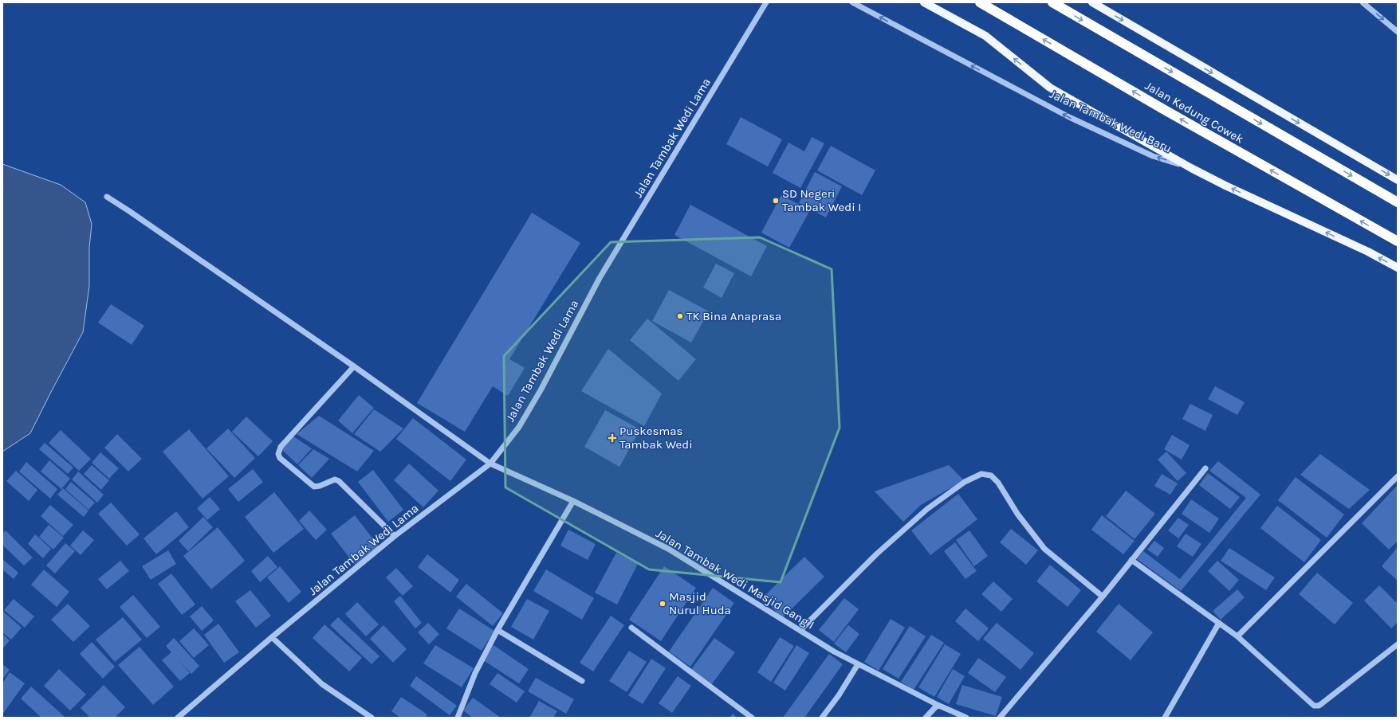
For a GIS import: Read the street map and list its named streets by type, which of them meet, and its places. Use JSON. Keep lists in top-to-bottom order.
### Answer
{
  "streets": {
    "highway": ["Jalan Kedung Cowek"],
    "main road": ["Jalan Tambak Wedi Baru"],
    "street": ["Jalan Tambak Wedi Lama", "Jalan Tambak Wedi Masjid Gang I"]
  },
  "crossings": [
    ["Jalan Tambak Wedi Lama", "Jalan Tambak Wedi Masjid Gang I"]
  ],
  "one_way": ["Jalan Tambak Wedi Baru"],
  "places": {
    "other": ["SD Negeri Tambak Wedi I", "TK Bina Anaprasa", "Masjid Nurul Huda"],
    "health": ["Puskesmas Tambak Wedi"]
  }
}
